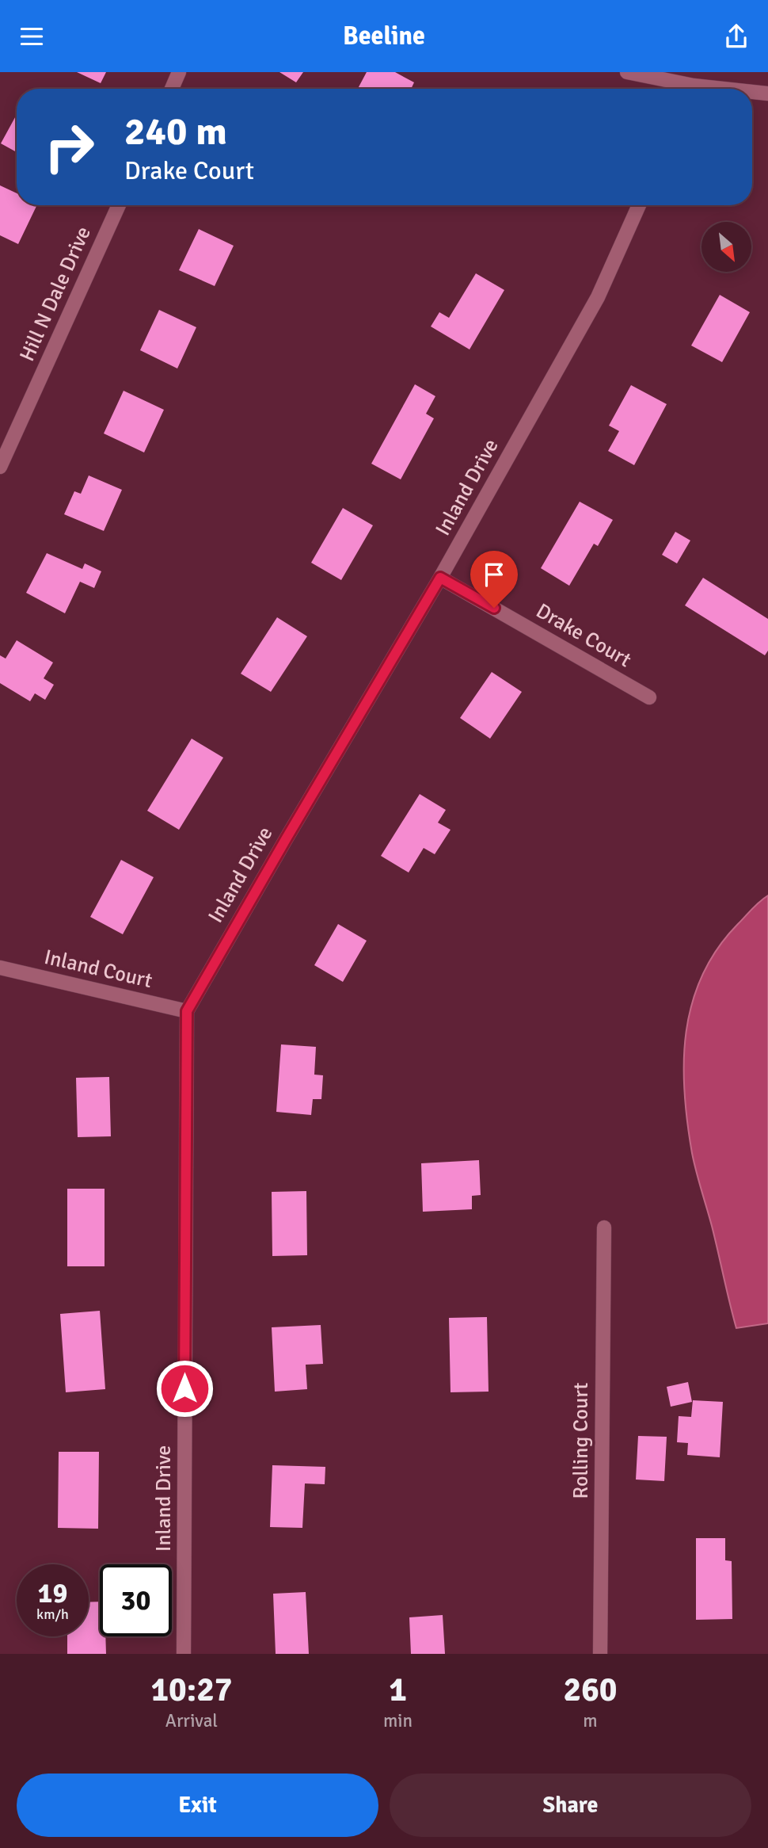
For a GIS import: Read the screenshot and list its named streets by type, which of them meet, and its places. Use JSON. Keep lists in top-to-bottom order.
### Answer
{
  "streets": {
    "street": [
      "Hill N Dale Drive",
      "Inland Drive",
      "Drake Court",
      "Inland Court",
      "Rolling Court"
    ]
  },
  "crossings": [
    ["Inland Drive", "Drake Court"],
    ["Inland Drive", "Inland Court"]
  ],
  "north": "bottom right",
  "page": {
    "header": "Beeline",
    "turn": ["240 m", "Drake Court"],
    "speed": "19 km/h",
    "limit": "30",
    "eta": [
      "10:27",
      "Arrival",
      "1",
      "min",
      "260",
      "m"
    ],
    "buttons": ["Exit", "Share"]
  }
}
